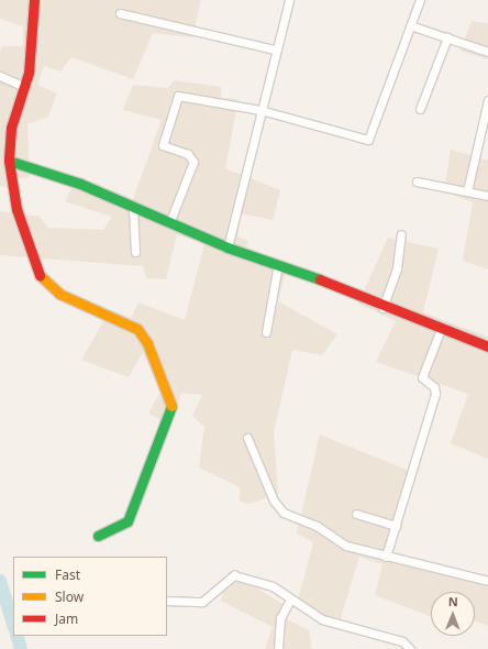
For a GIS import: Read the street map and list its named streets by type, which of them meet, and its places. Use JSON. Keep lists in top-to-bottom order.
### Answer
{
  "legend": ["Fast", "Slow", "Jam"],
  "north": "top"
}
